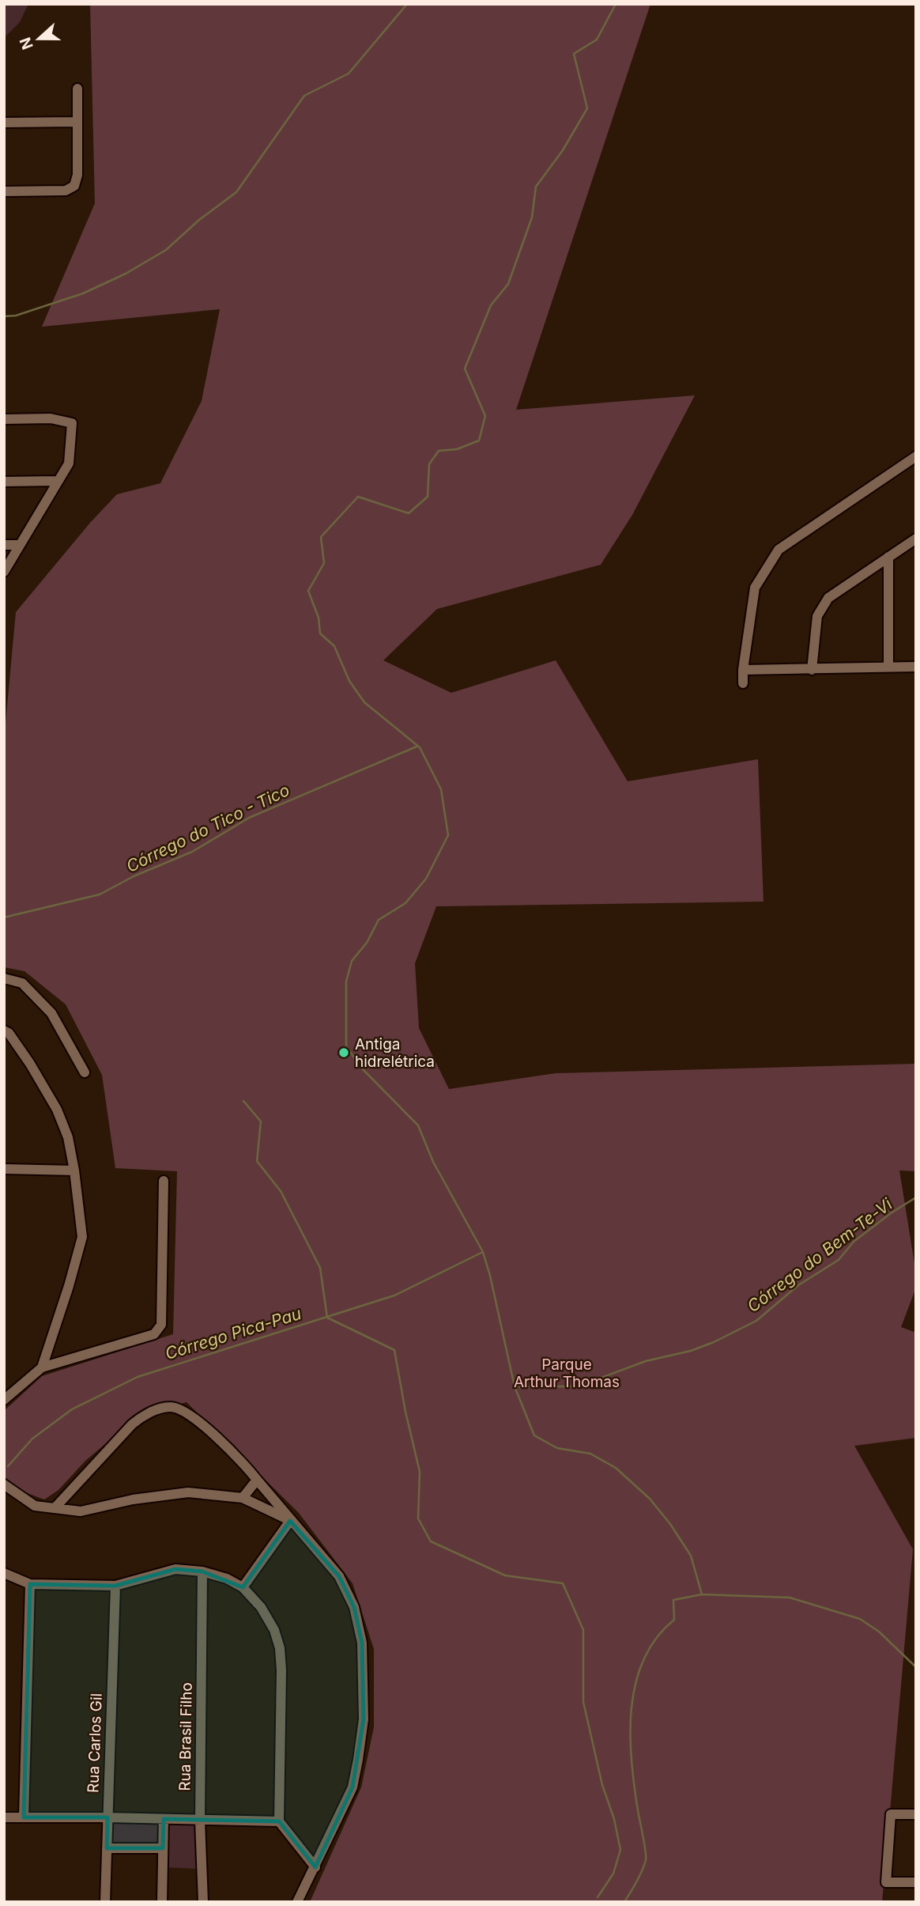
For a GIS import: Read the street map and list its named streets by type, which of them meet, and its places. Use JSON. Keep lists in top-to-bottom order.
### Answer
{
  "streets": {
    "street": ["Rua Brasil Filho", "Rua Carlos Gil"]
  },
  "water": ["Córrego do Tico - Tico", "Córrego do Bem-Te-Vi", "Córrego Pica-Pau"],
  "parks": ["Parque Arthur Thomas"],
  "places": ["Antiga hidrelétrica"],
  "north": "left"
}
